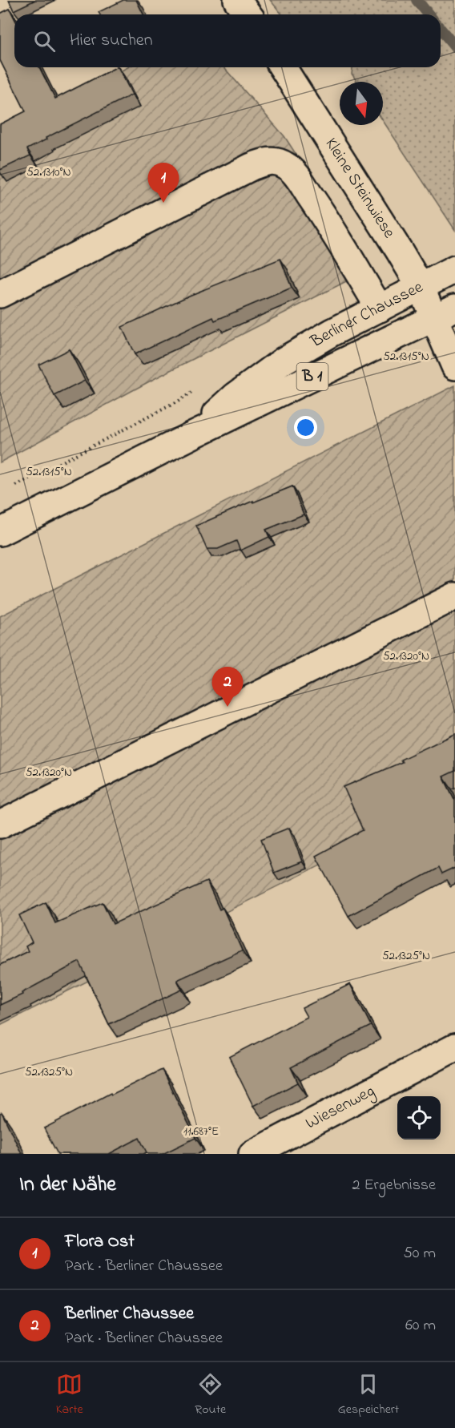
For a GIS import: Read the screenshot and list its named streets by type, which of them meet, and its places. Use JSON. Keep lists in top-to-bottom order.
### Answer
{
  "streets": {
    "main road": [
      "Kleine Steinwiese",
      "Berliner Chaussee",
      "B 1",
      "Wiesenweg"
    ]
  },
  "crossings": [
    ["Kleine Steinwiese", "Berliner Chaussee"]
  ],
  "north": "bottom",
  "page": {
    "search": "Hier suchen",
    "pins": ["1", "2"],
    "heading": ["In der Nähe", "2 Ergebnisse"],
    "list": [
      {
        "mark": "1",
        "name": "Flora Ost",
        "note": "Park · Berliner Chaussee",
        "value": "50 m"
      },
      {
        "mark": "2",
        "name": "Berliner Chaussee",
        "note": "Park · Berliner Chaussee",
        "value": "60 m"
      }
    ],
    "nav": ["Karte", "Route", "Gespeichert"]
  },
  "coordinates": [
    "52.1310°N",
    "52.1315°N",
    "52.1320°N",
    "52.1325°N",
    "11.687°E"
  ]
}
